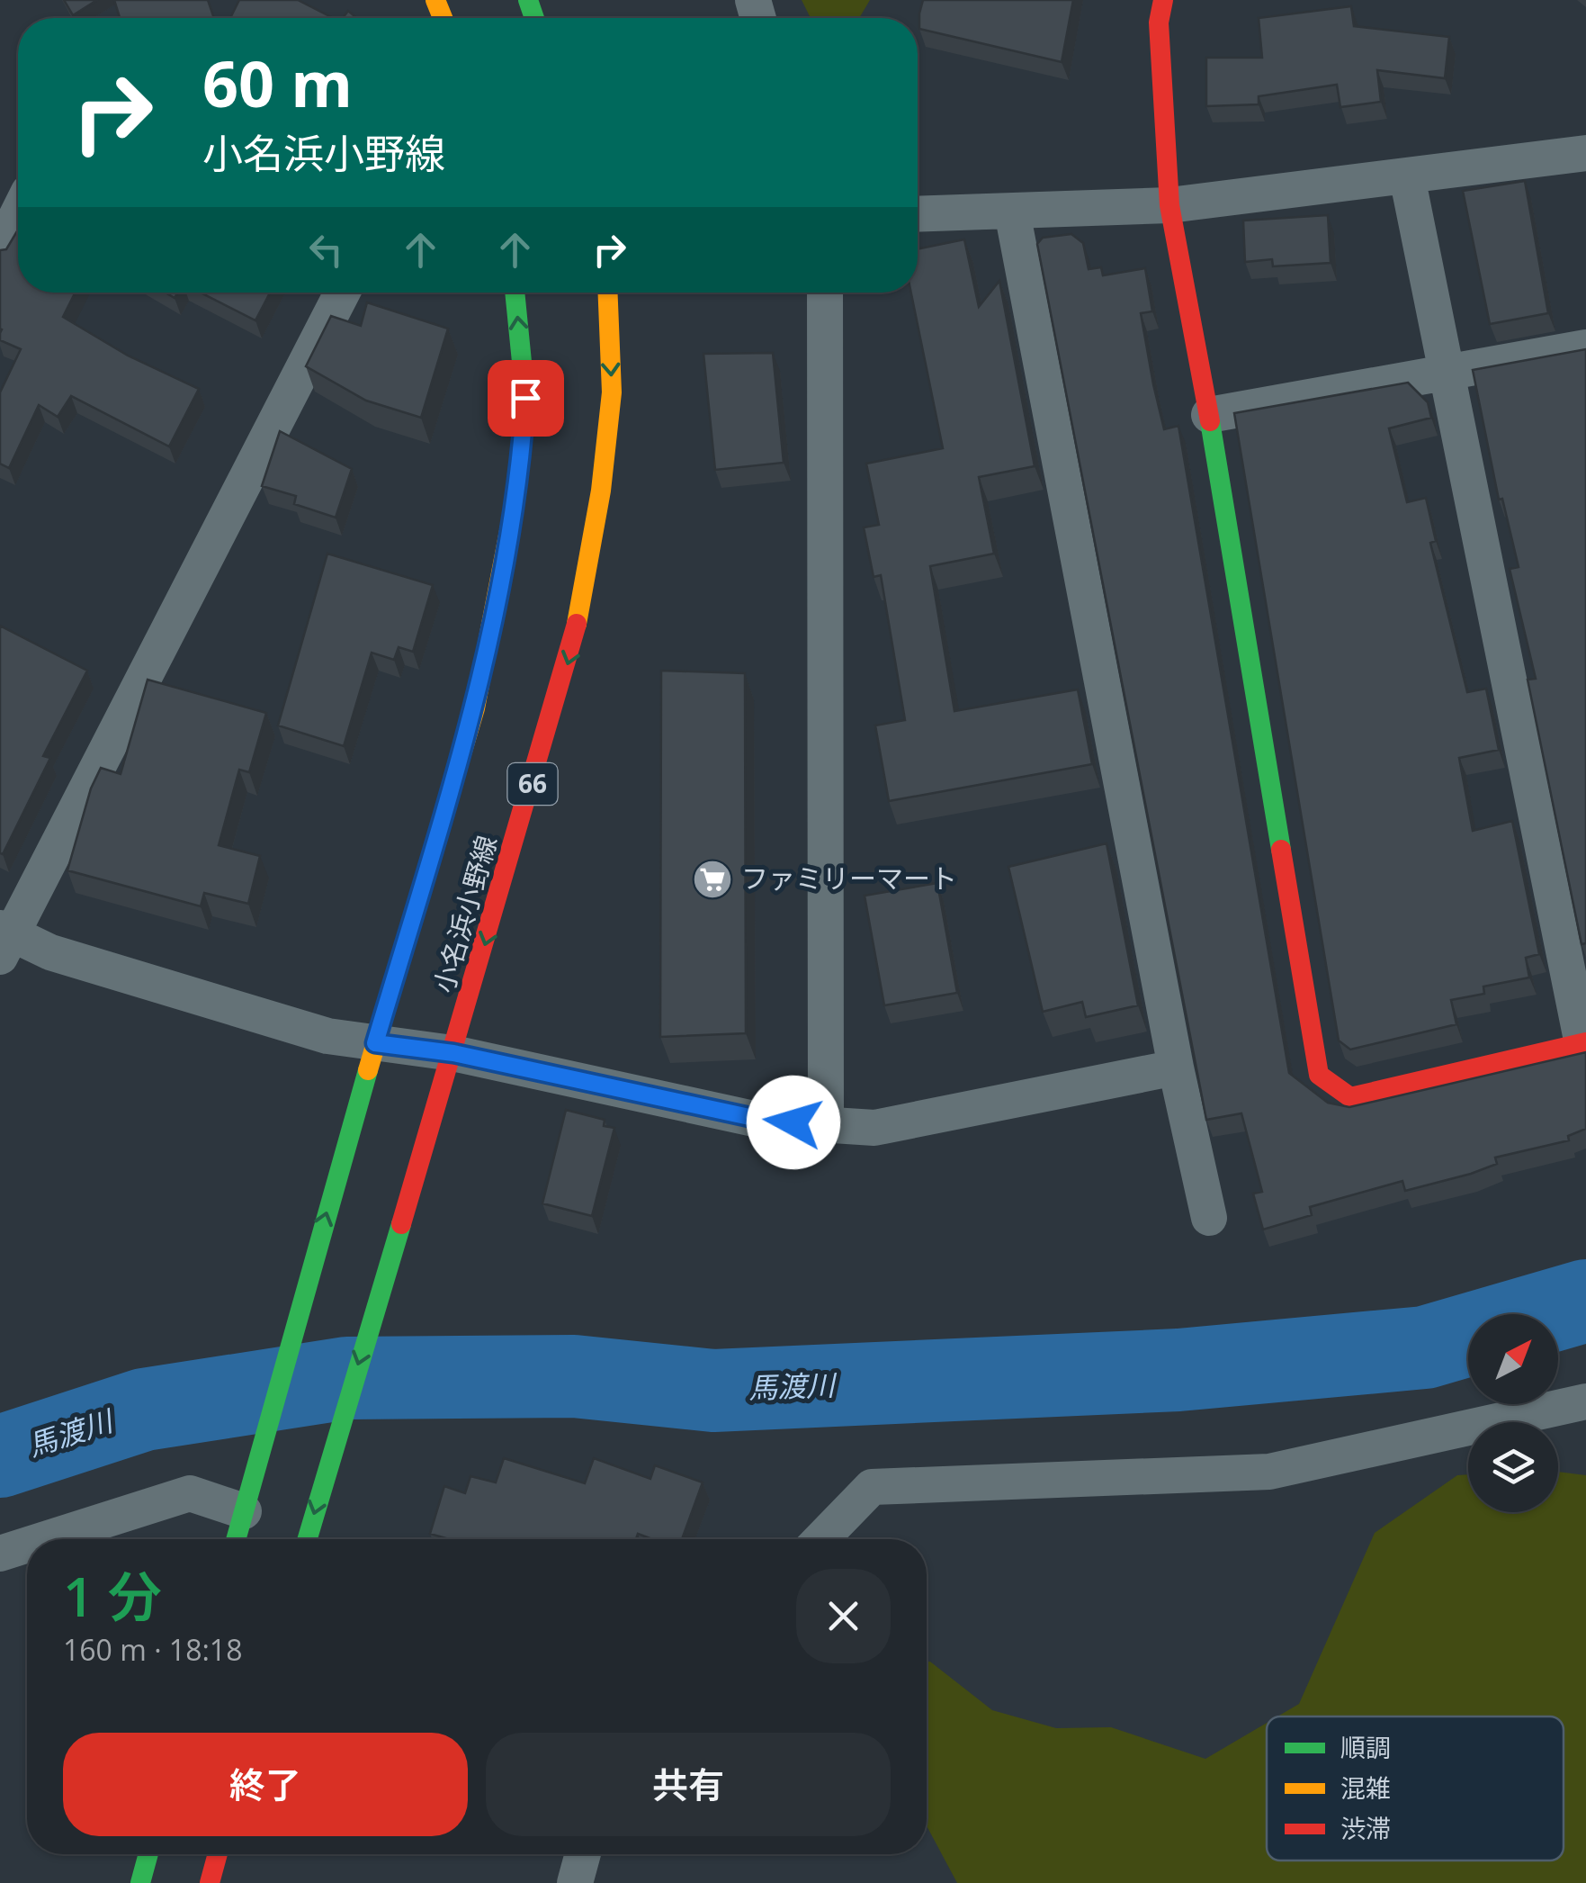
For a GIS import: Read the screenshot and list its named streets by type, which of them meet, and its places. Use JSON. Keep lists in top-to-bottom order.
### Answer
{
  "streets": {
    "main road": ["66", "小名浜小野線"]
  },
  "water": ["馬渡川"],
  "places": {
    "supermarket": ["ファミリーマート"]
  },
  "legend": ["順調", "混雑", "渋滞"],
  "north": "top right",
  "page": {
    "turn": ["60 m", "小名浜小野線"],
    "heading": ["1 分", "160 m · 18:18"],
    "buttons": ["終了", "共有"]
  }
}
